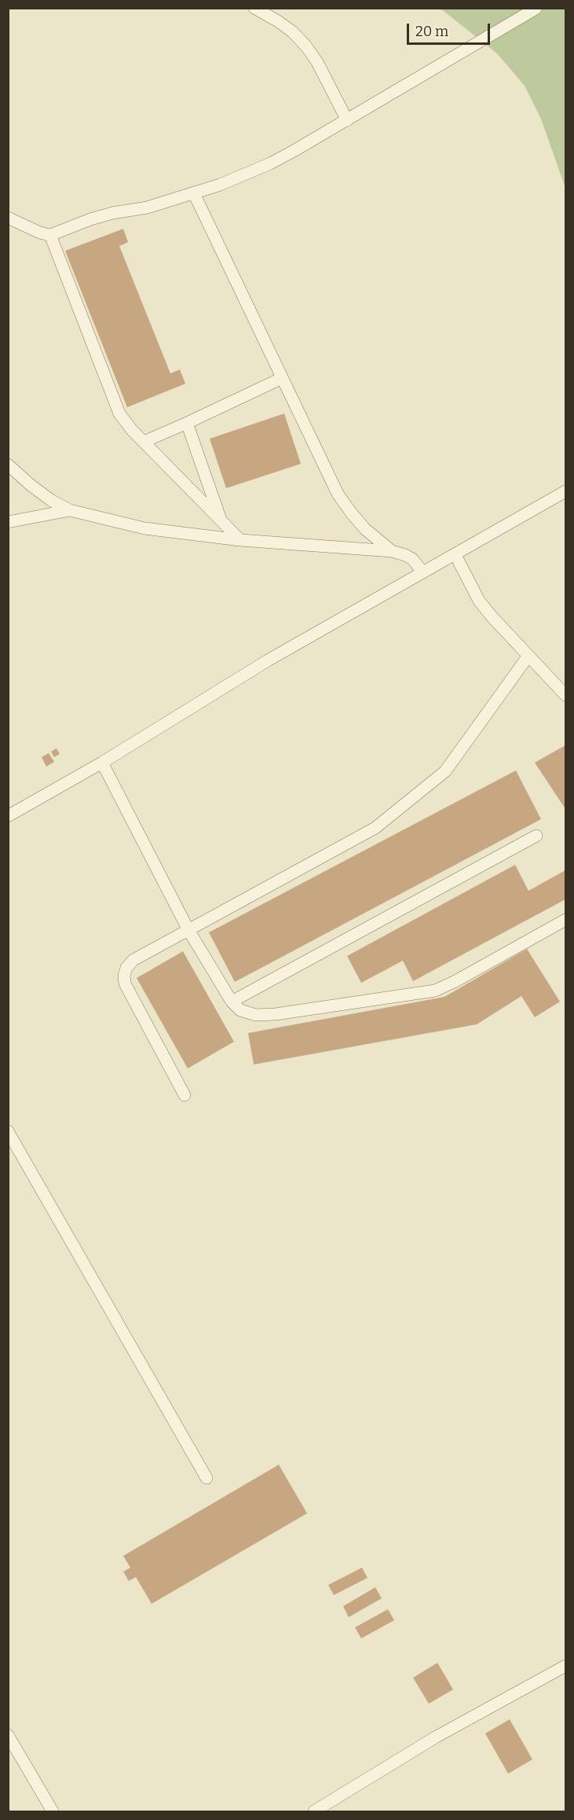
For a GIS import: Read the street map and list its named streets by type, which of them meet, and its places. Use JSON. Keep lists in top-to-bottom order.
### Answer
{
  "scale_bar": "20 m"
}
